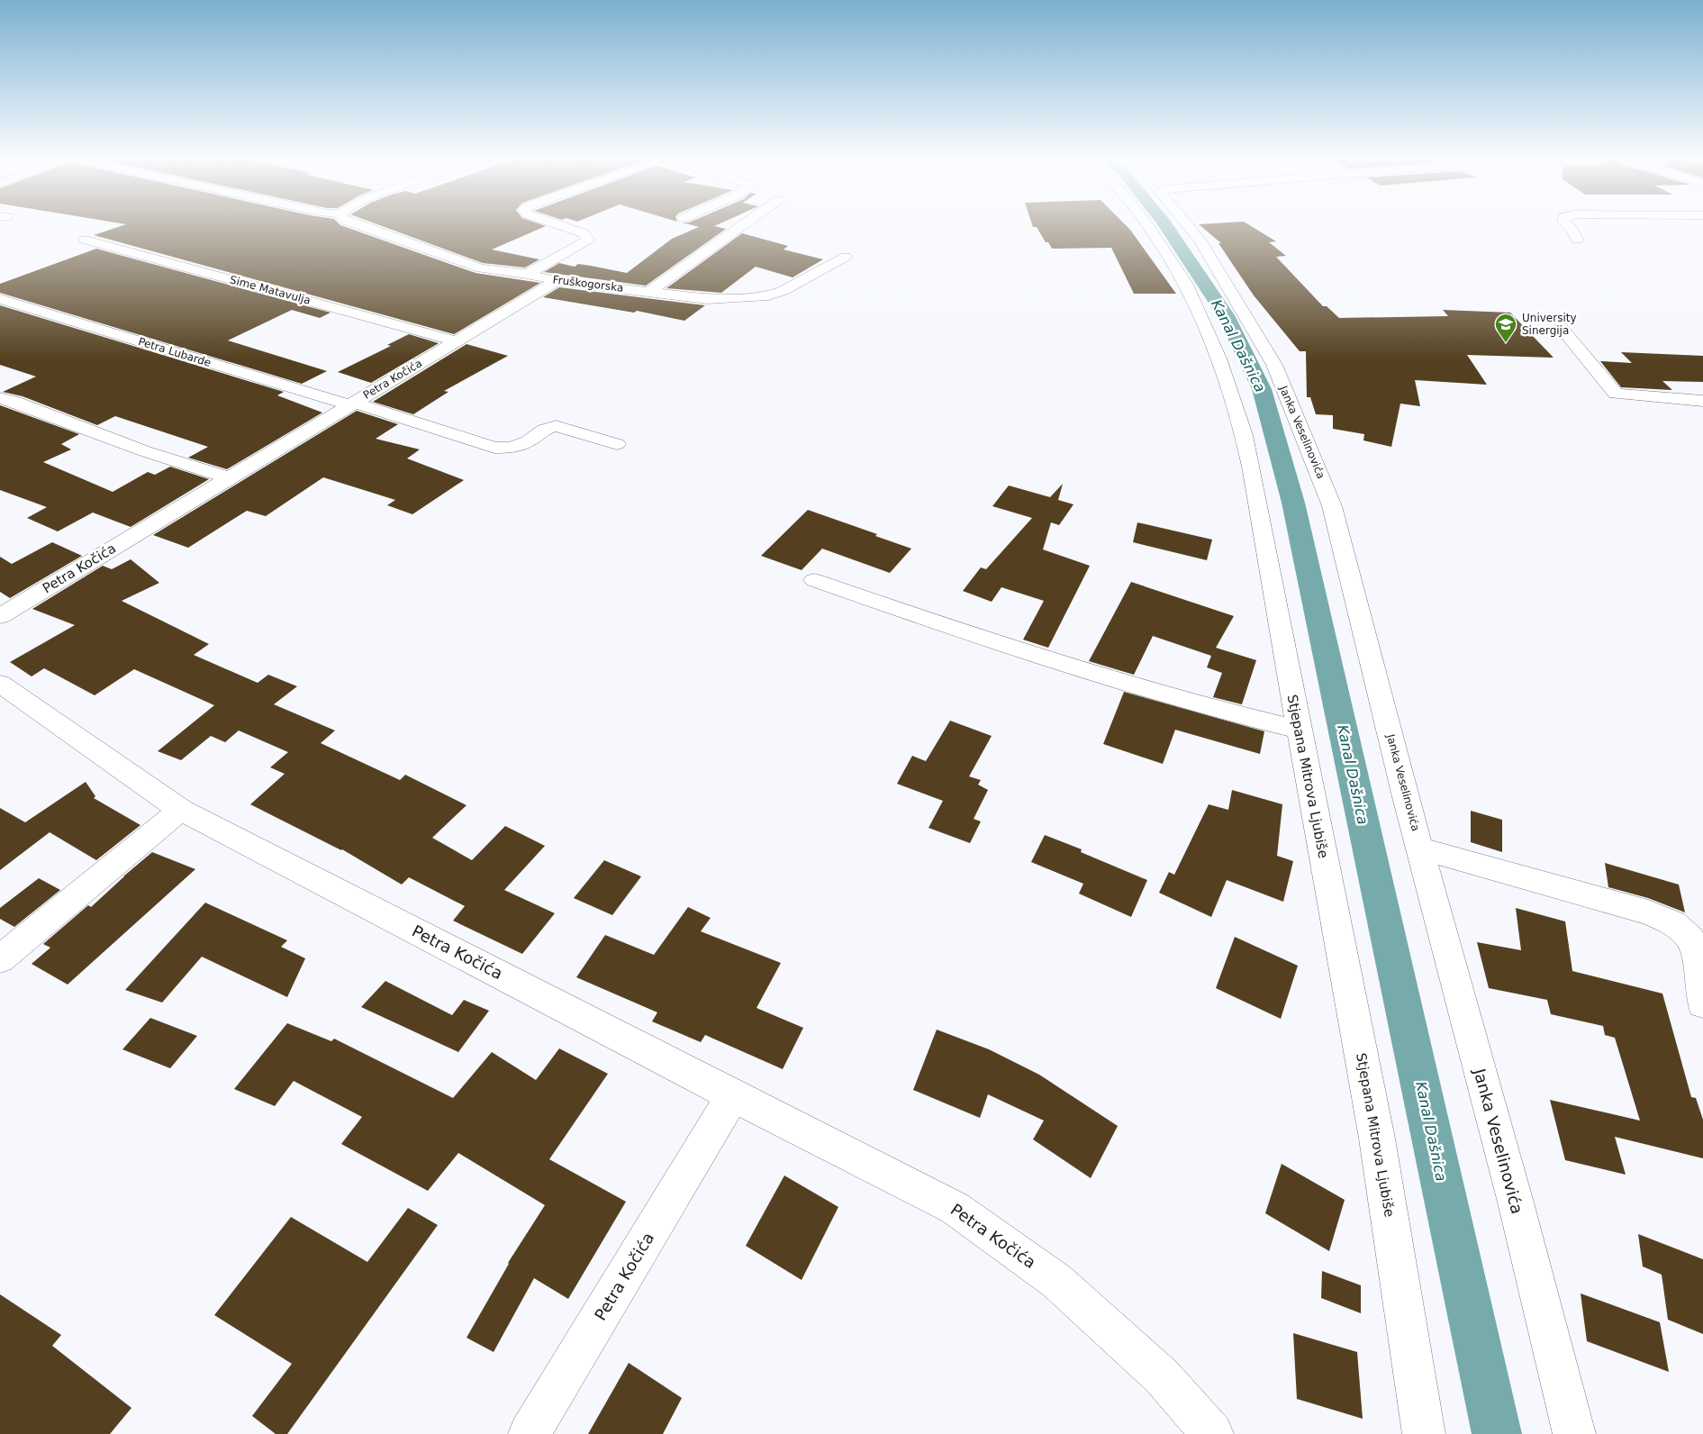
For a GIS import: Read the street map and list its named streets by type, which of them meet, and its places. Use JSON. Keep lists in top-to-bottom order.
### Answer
{
  "streets": {
    "street": [
      "Fruškogorska",
      "Sime Matavulja",
      "Petra Lubarde",
      "Petra Kočića",
      "Janka Veselinovića",
      "Stjepana Mitrova Ljubiše"
    ]
  },
  "crossings": [
    ["Fruškogorska", "Petra Kočića"],
    ["Sime Matavulja", "Petra Kočića"],
    ["Petra Lubarde", "Petra Kočića"]
  ],
  "water": ["Kanal Dašnica"],
  "places": {
    "school or university": ["University Sinergija"]
  }
}
